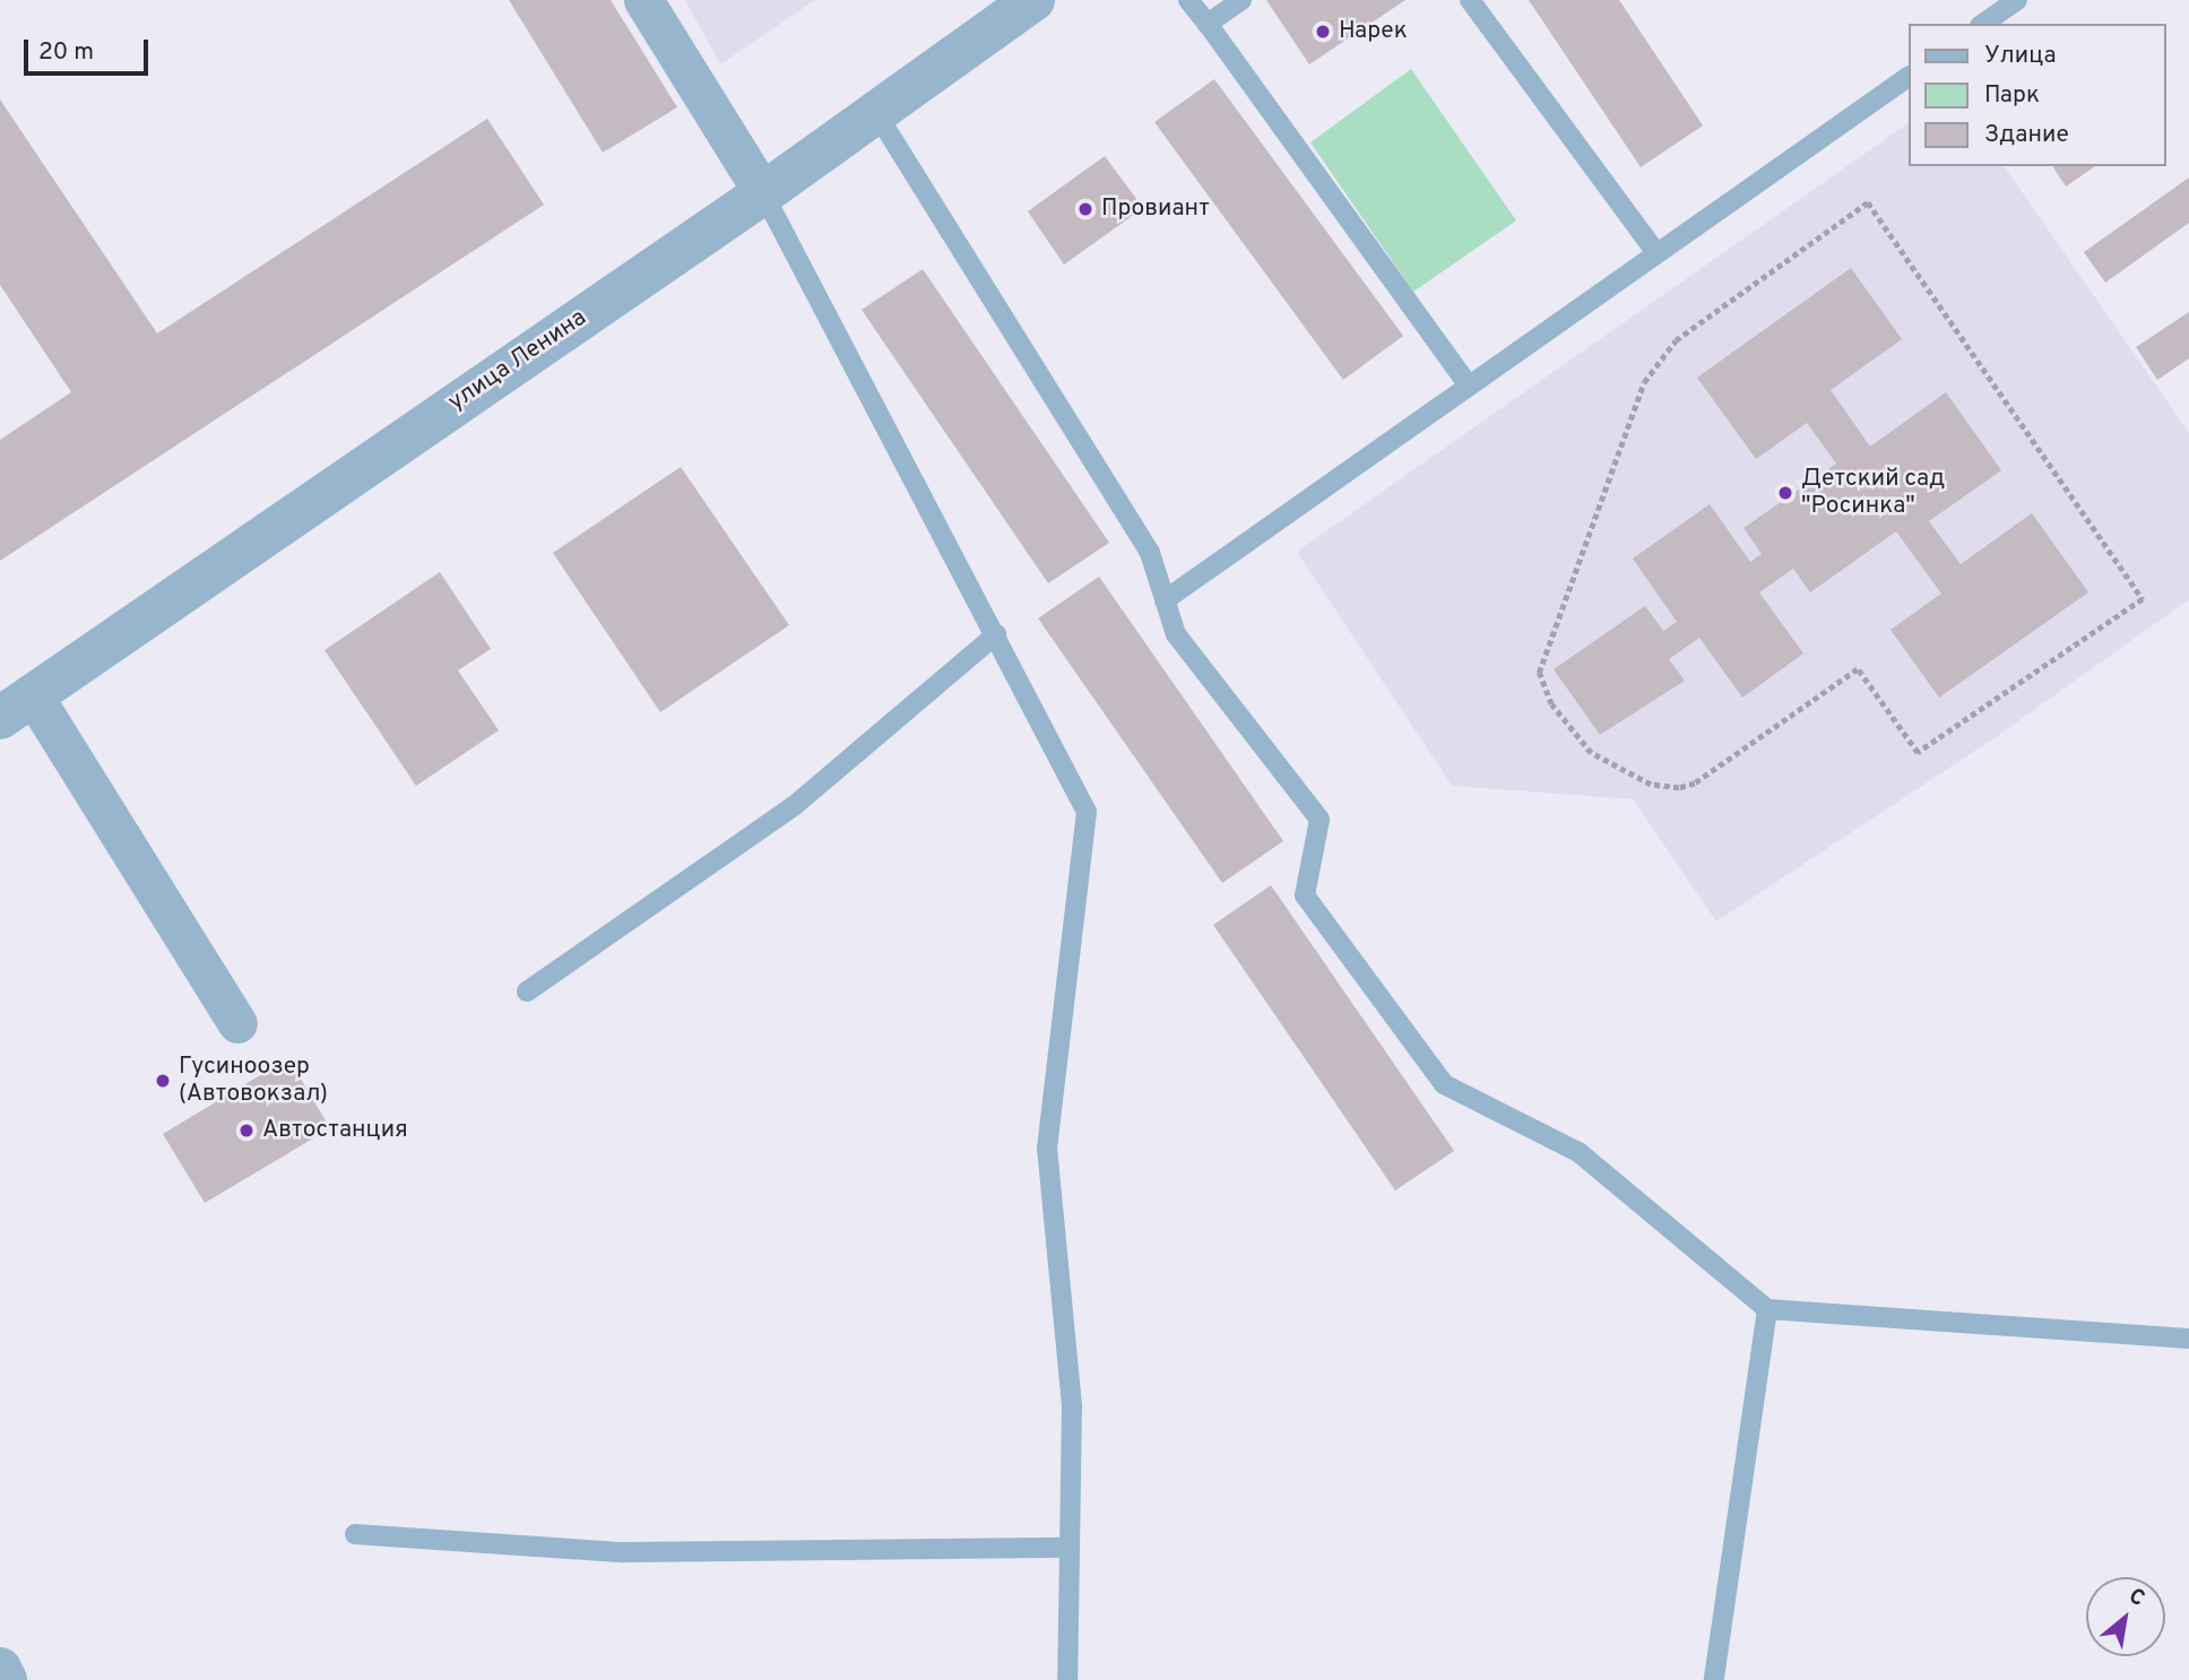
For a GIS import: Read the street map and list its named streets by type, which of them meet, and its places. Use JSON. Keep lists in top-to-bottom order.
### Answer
{
  "streets": {
    "street": ["улица Ленина"]
  },
  "places": [
    "Нарек",
    "Провиант",
    "Детский сад \"Росинка\"",
    "Гусиноозер (Автовокзал)",
    "Автостанция"
  ],
  "legend": ["Улица", "Парк", "Здание"],
  "scale_bar": "20 m",
  "north": "top right"
}
